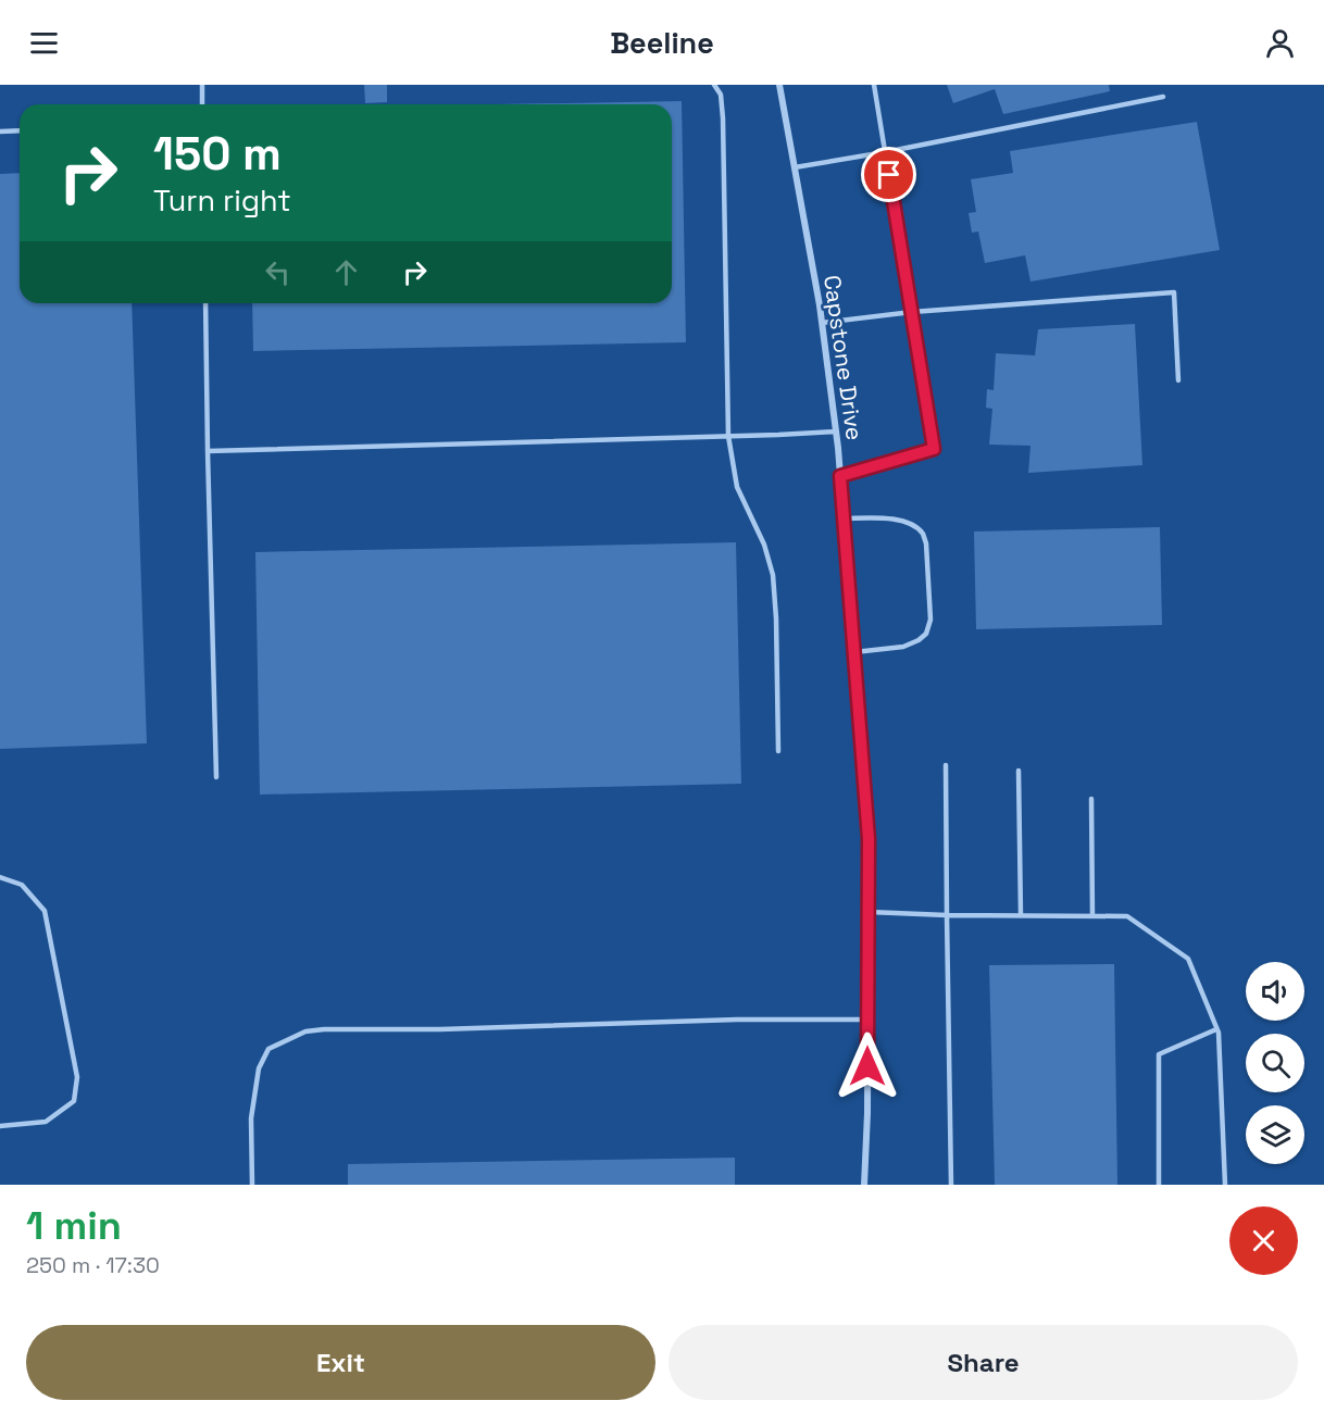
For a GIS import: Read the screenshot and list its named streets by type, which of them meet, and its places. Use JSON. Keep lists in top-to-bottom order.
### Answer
{
  "streets": {
    "street": ["Capstone Drive"]
  },
  "page": {
    "header": "Beeline",
    "turn": ["150 m", "Turn right"],
    "heading": ["1 min", "250 m · 17:30"],
    "buttons": ["Exit", "Share"]
  }
}
